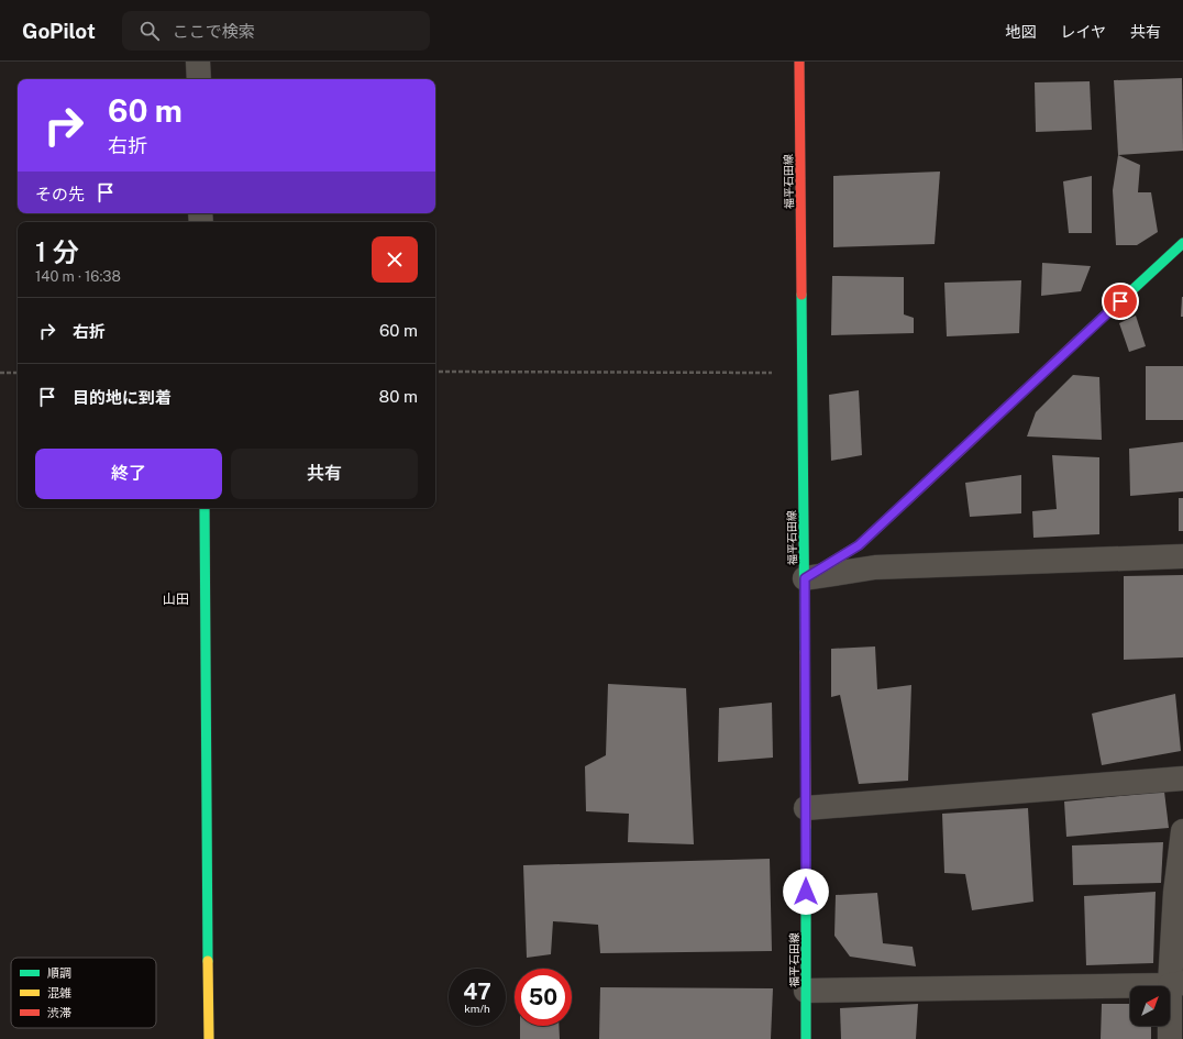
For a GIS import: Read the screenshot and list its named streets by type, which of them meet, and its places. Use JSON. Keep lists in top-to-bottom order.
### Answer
{
  "streets": {
    "street": ["福平石田線"]
  },
  "districts": ["山田"],
  "legend": ["順調", "混雑", "渋滞"],
  "north": "top right",
  "page": {
    "header": "GoPilot",
    "search": "ここで検索",
    "nav": ["地図", "レイヤ", "共有"],
    "turn": ["60 m", "右折"],
    "then": "その先",
    "heading": ["1 分", "140 m · 16:38"],
    "list": [
      {
        "name": "右折",
        "value": "60 m"
      },
      {
        "name": "目的地に到着",
        "value": "80 m"
      }
    ],
    "buttons": ["終了", "共有"],
    "speed": "47 km/h",
    "limit": "50"
  }
}
